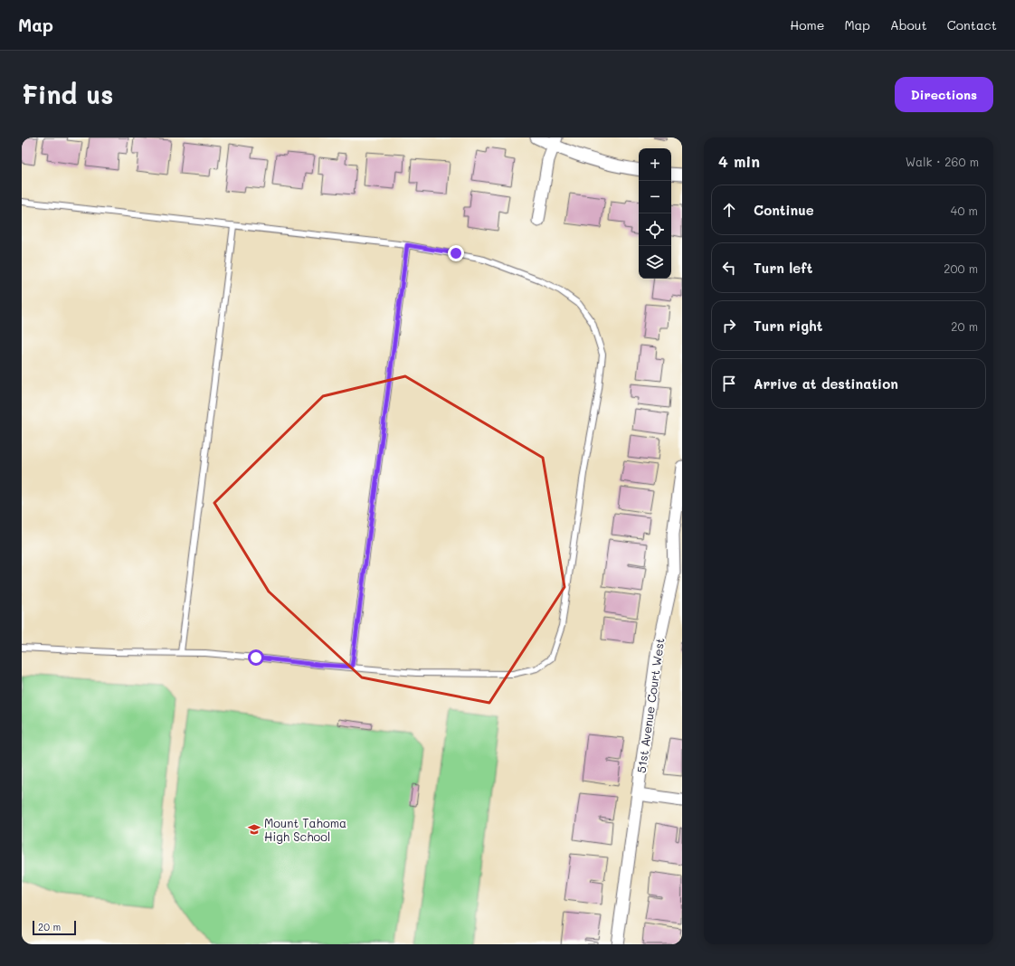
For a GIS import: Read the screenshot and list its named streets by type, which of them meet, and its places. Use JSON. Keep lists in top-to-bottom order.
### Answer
{
  "streets": {
    "street": ["51st Avenue Court West"]
  },
  "places": {
    "school or university": ["Mount Tahoma High School"]
  },
  "scale_bar": "20 m",
  "page": {
    "header": "Map",
    "nav": [
      "Home",
      "Map",
      "About",
      "Contact"
    ],
    "buttons": "Directions",
    "title": "Find us",
    "heading": ["4 min", "Walk · 260 m"],
    "map_buttons": ["+", "−"],
    "list": [
      ["Continue", "40 m"],
      ["Turn left", "200 m"],
      ["Turn right", "20 m"],
      "Arrive at destination"
    ],
    "scale": "20 m"
  }
}
